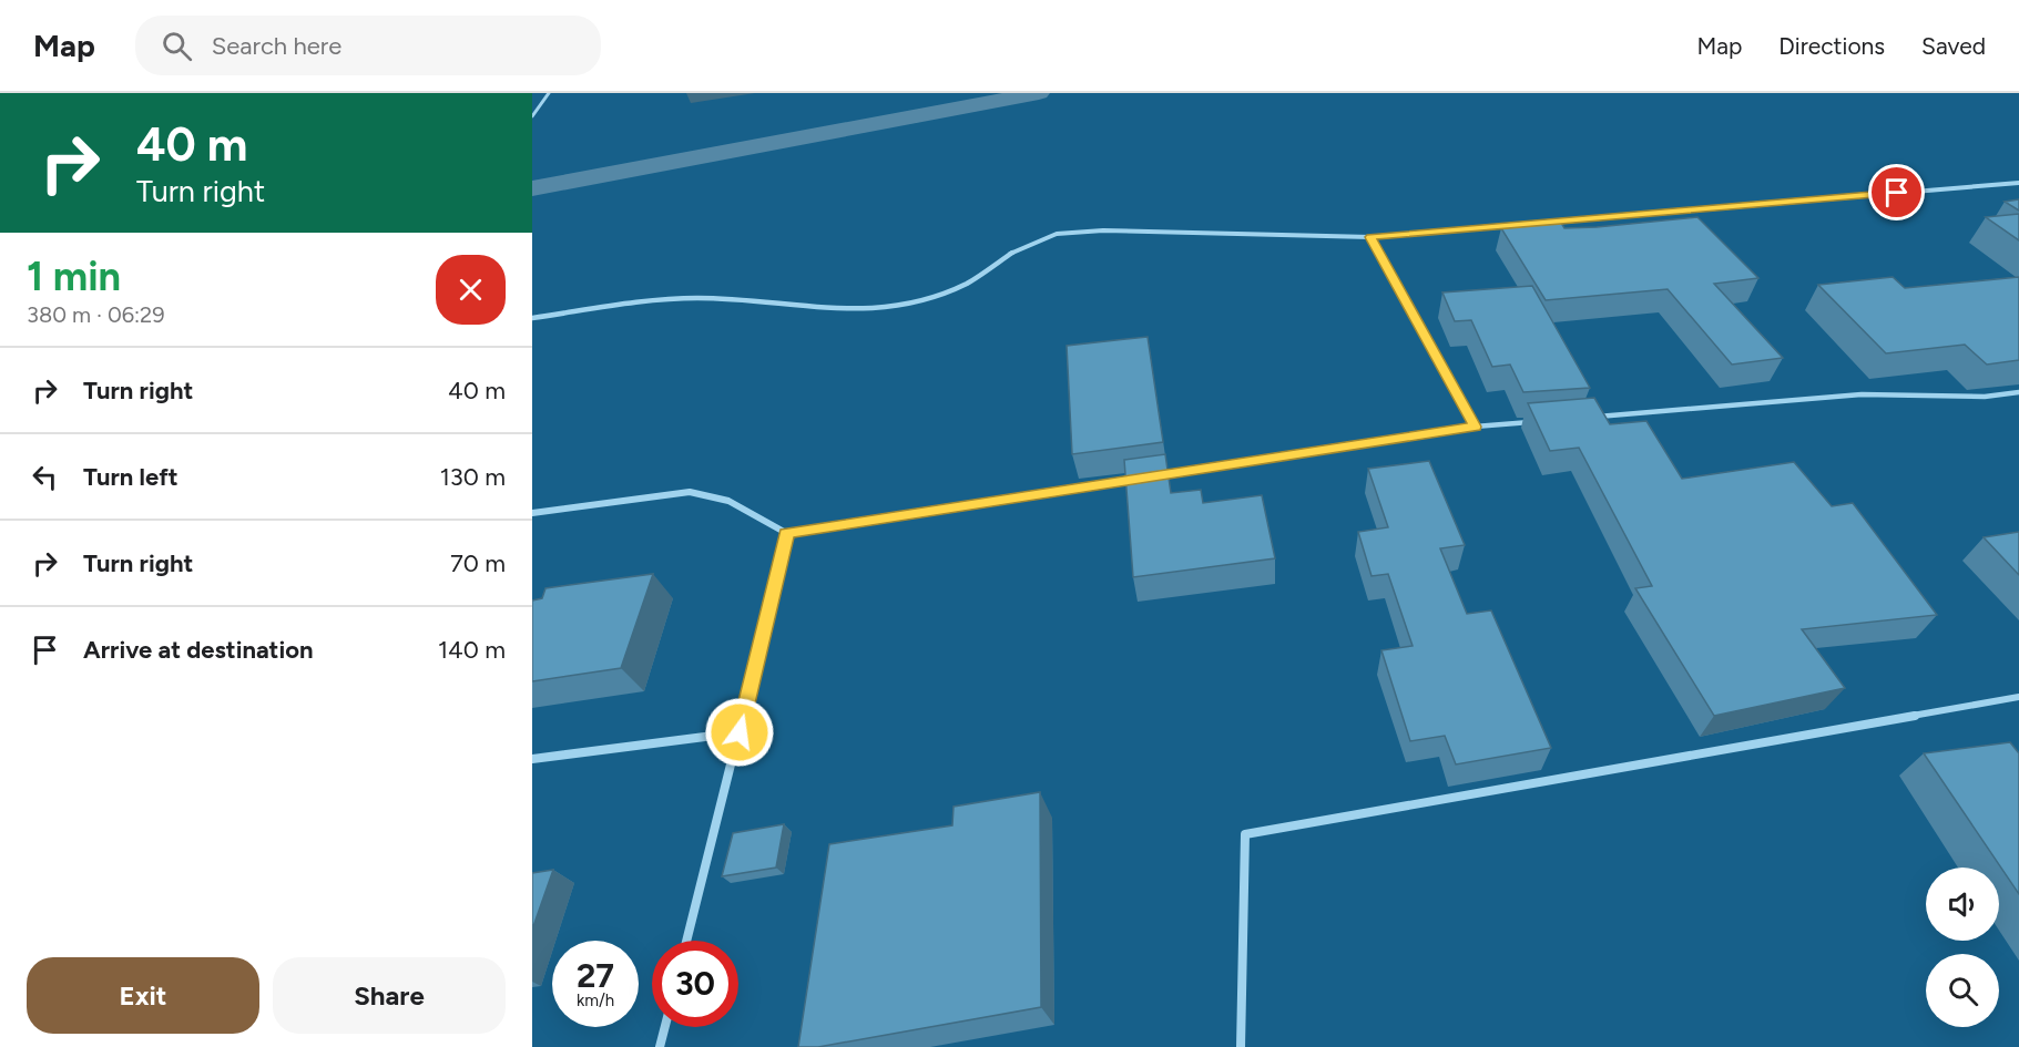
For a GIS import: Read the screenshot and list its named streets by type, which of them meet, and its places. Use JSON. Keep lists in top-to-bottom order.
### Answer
{
  "page": {
    "header": "Map",
    "search": "Search here",
    "nav": ["Map", "Directions", "Saved"],
    "turn": ["40 m", "Turn right"],
    "heading": ["1 min", "380 m · 06:29"],
    "list": [
      {
        "name": "Turn right",
        "value": "40 m"
      },
      {
        "name": "Turn left",
        "value": "130 m"
      },
      {
        "name": "Turn right",
        "value": "70 m"
      },
      {
        "name": "Arrive at destination",
        "value": "140 m"
      }
    ],
    "speed": "27 km/h",
    "limit": "30",
    "buttons": ["Exit", "Share"]
  }
}
